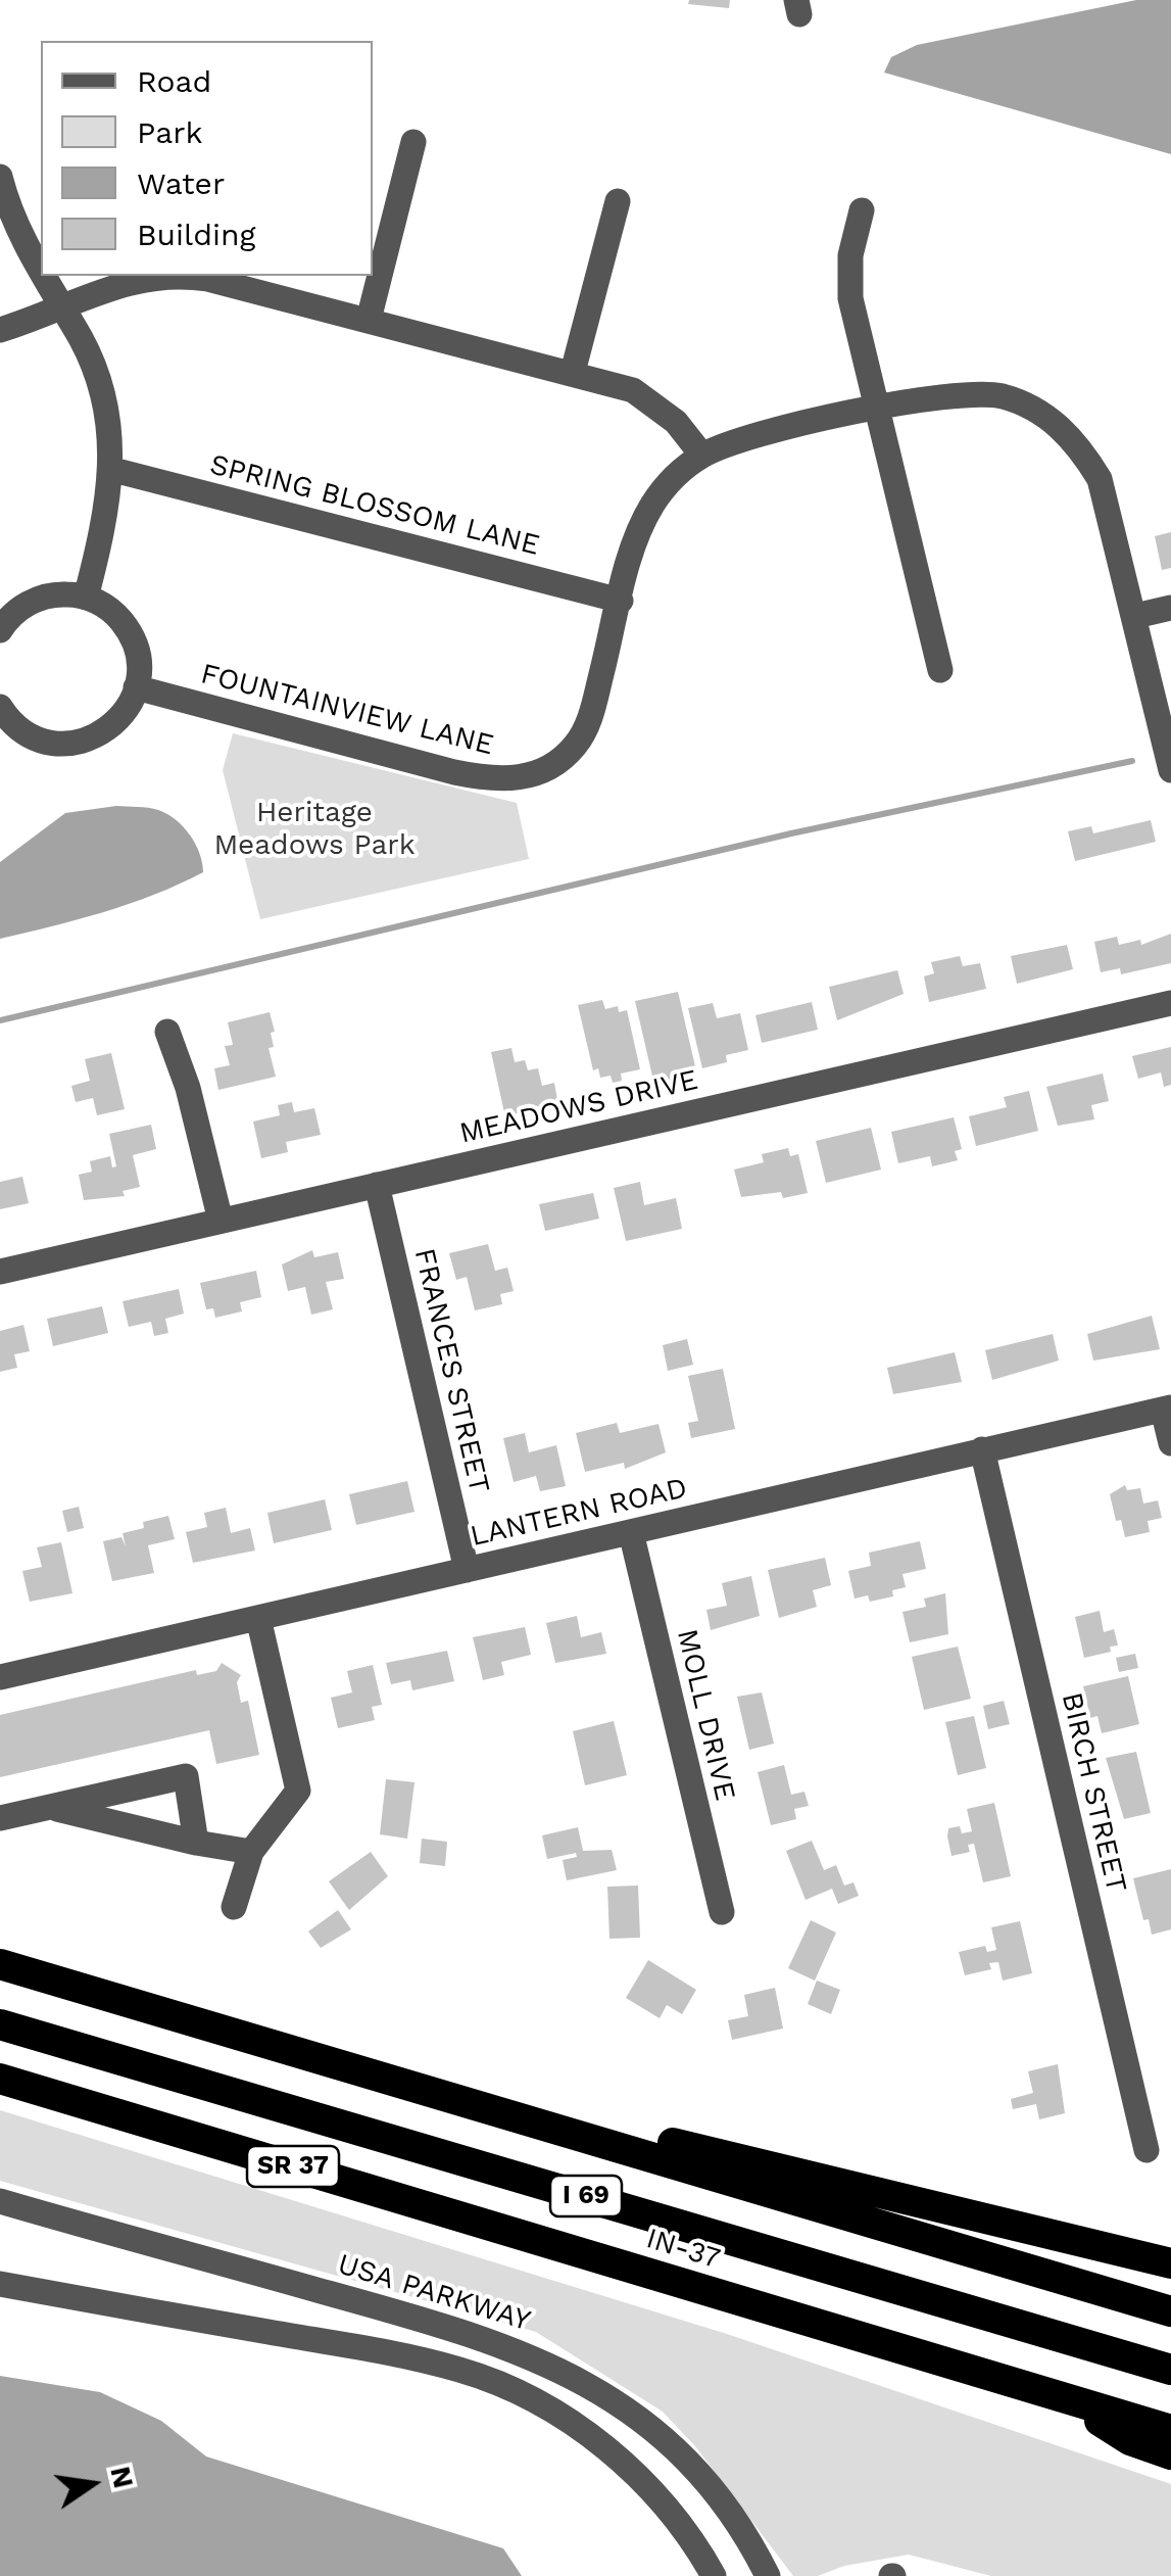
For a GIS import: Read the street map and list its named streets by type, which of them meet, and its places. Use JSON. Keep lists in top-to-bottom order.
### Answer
{
  "streets": {
    "highway": ["SR 37", "I 69", "IN-37"],
    "street": [
      "SPRING BLOSSOM LANE",
      "FOUNTAINVIEW LANE",
      "MEADOWS DRIVE",
      "FRANCES STREET",
      "LANTERN ROAD",
      "MOLL DRIVE",
      "BIRCH STREET",
      "USA PARKWAY"
    ]
  },
  "crossings": [
    ["SPRING BLOSSOM LANE", "FOUNTAINVIEW LANE"],
    ["MEADOWS DRIVE", "FRANCES STREET"],
    ["FRANCES STREET", "LANTERN ROAD"],
    ["LANTERN ROAD", "MOLL DRIVE"],
    ["LANTERN ROAD", "BIRCH STREET"]
  ],
  "parks": ["Heritage Meadows Park"],
  "legend": [
    "Road",
    "Park",
    "Water",
    "Building"
  ],
  "north": "right"
}
